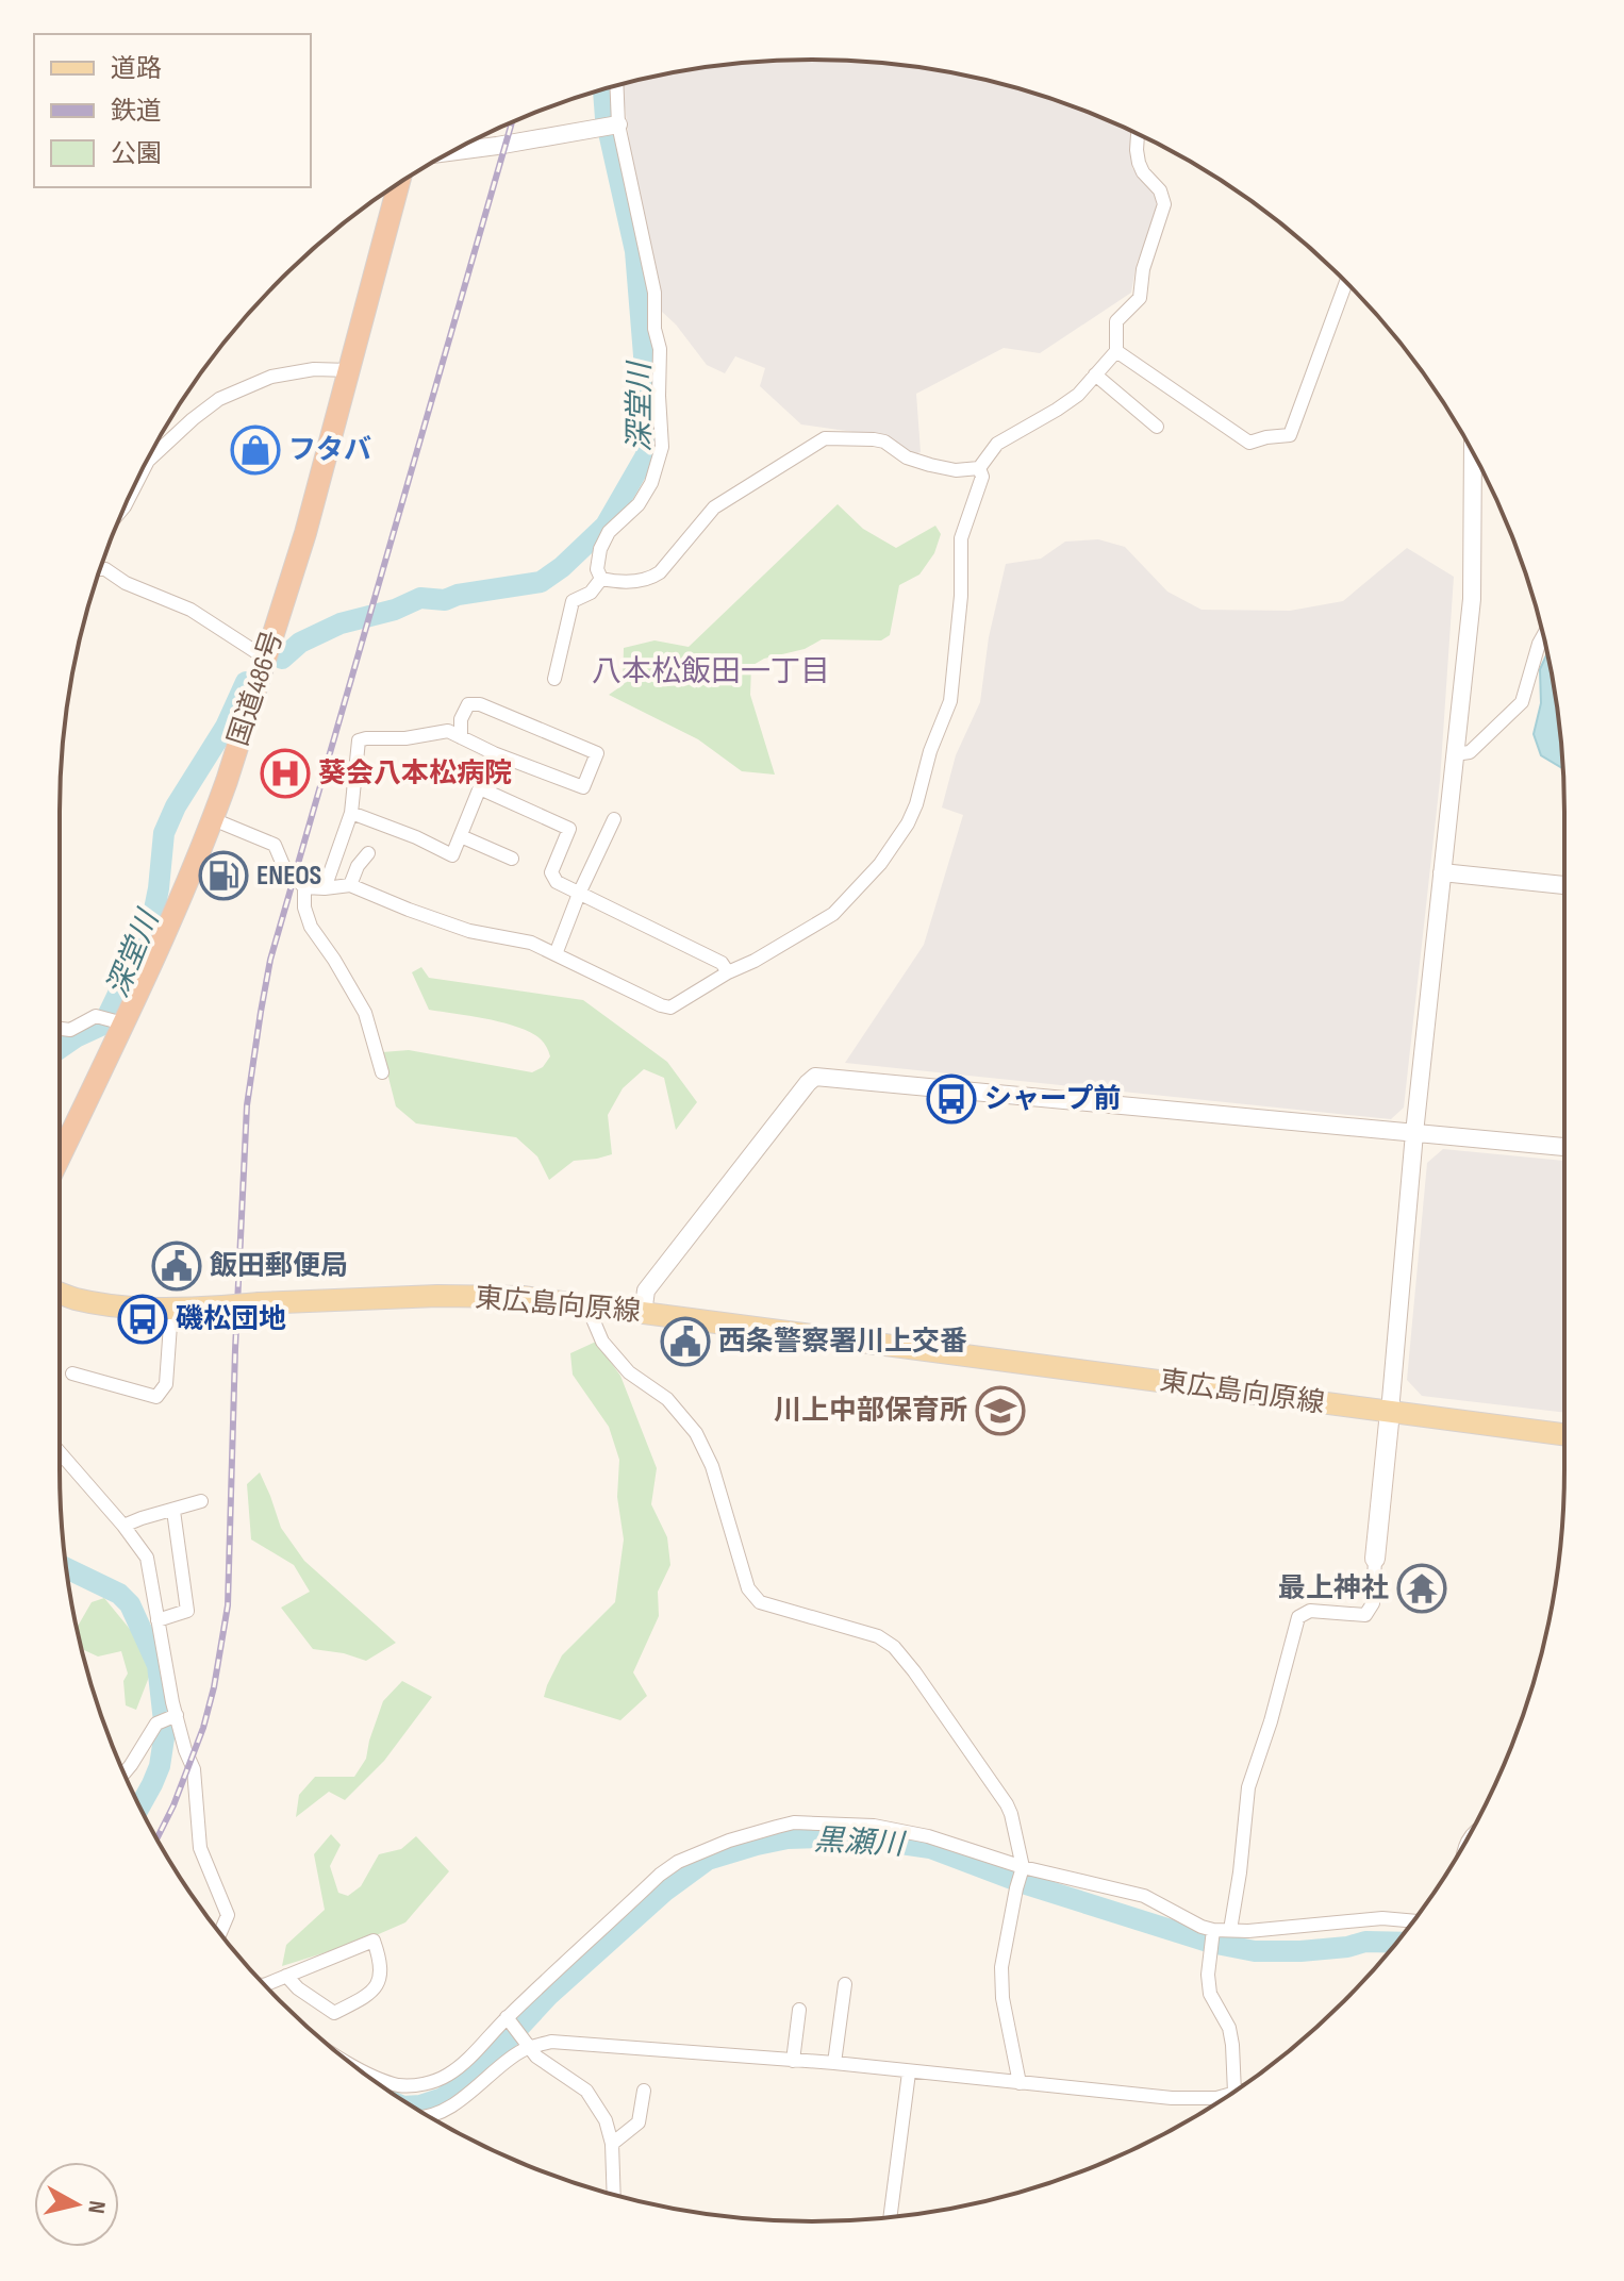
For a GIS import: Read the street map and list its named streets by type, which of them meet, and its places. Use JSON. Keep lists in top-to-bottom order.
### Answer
{
  "streets": {
    "highway": ["国道486号"],
    "main road": ["東広島向原線"]
  },
  "districts": ["八本松飯田一丁目"],
  "water": ["深堂川", "黒瀬川"],
  "places": {
    "shop": ["フタバ"],
    "hospital": ["葵会八本松病院"],
    "fuel station": ["ENEOS"],
    "bus stop": ["シャープ前", "磯松団地"],
    "public building": ["飯田郵便局", "西条警察署川上交番"],
    "school or university": ["川上中部保育所"],
    "temple": ["最上神社"]
  },
  "legend": ["道路", "鉄道", "公園"],
  "north": "right"
}
